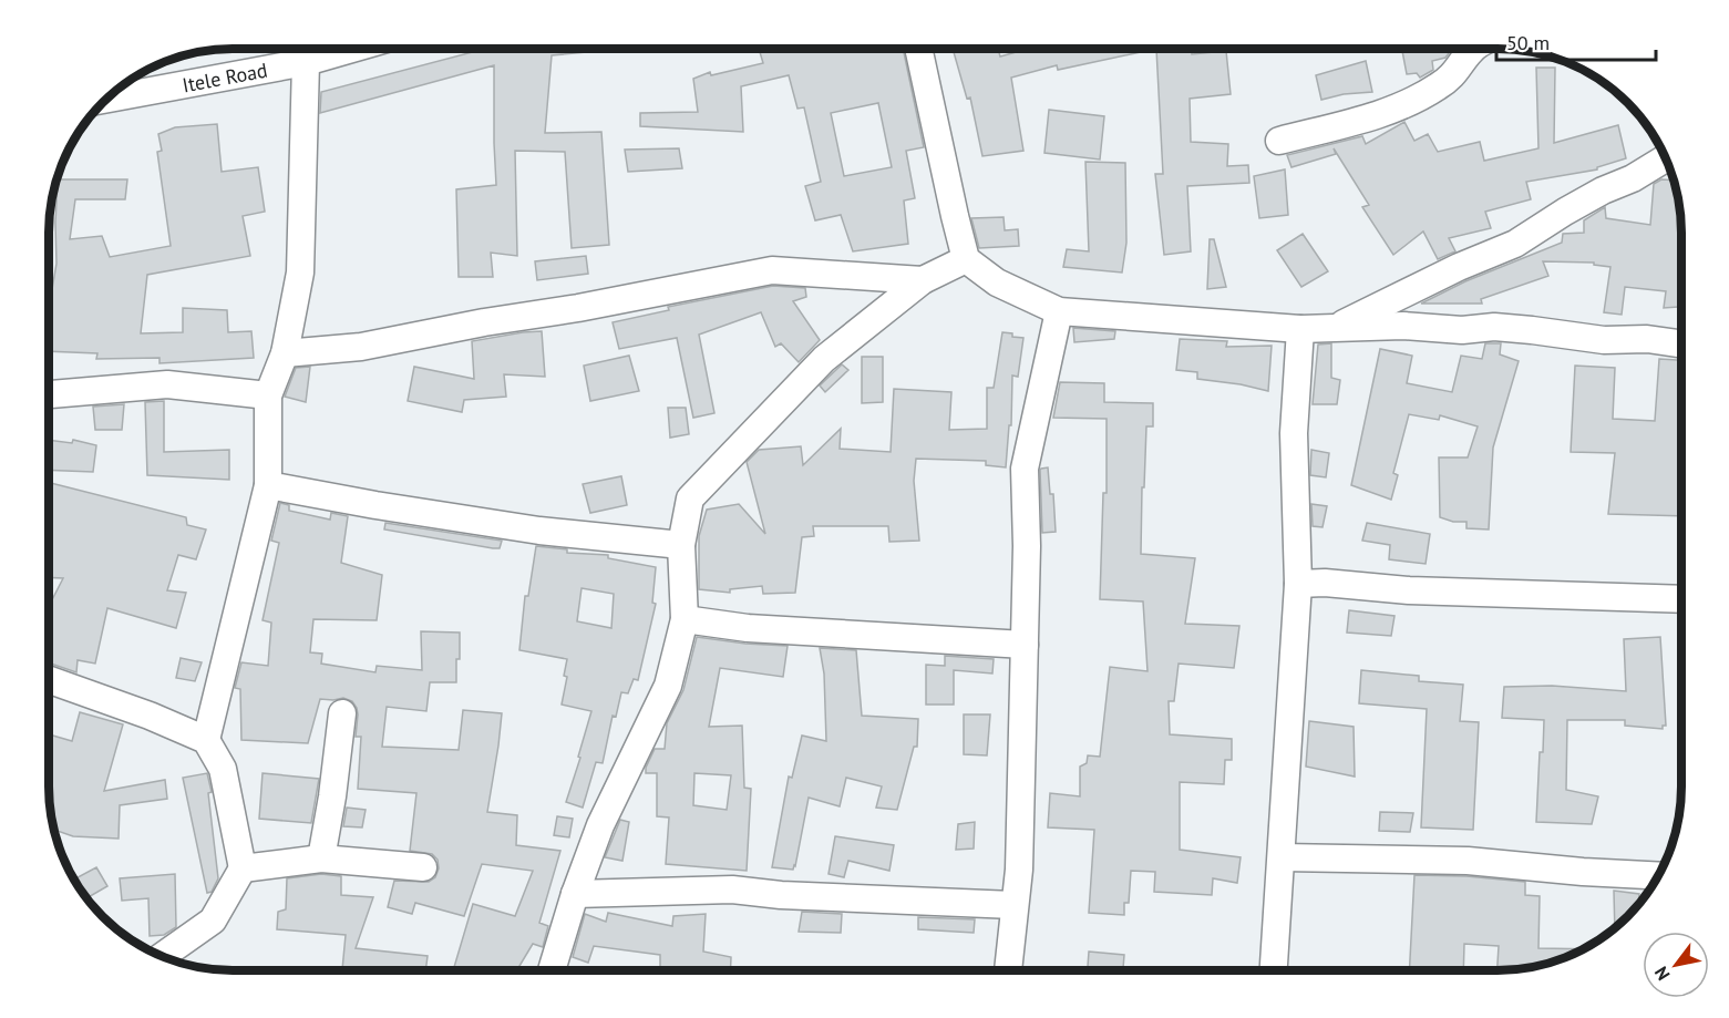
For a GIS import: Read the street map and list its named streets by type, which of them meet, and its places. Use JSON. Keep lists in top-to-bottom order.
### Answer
{
  "streets": {
    "street": ["Itele Road"]
  },
  "scale_bar": "50 m",
  "north": "bottom left"
}
